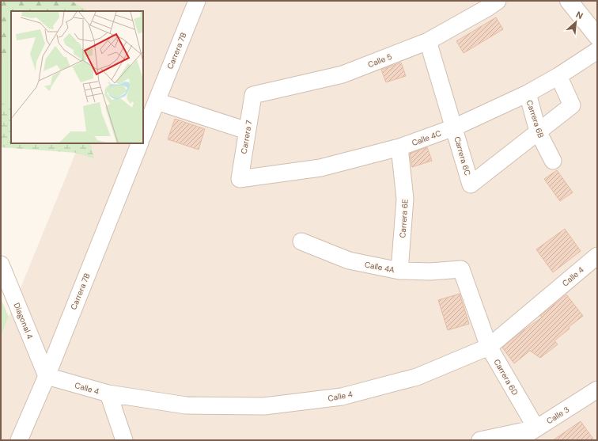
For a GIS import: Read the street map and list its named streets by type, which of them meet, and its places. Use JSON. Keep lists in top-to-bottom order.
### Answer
{
  "streets": {
    "street": [
      "Carrera 7B",
      "Calle 5",
      "Carrera 6B",
      "Carrera 7",
      "Calle 4C",
      "Carrera 6C",
      "Carrera 6E",
      "Calle 4A",
      "Calle 4",
      "Diagonal 4",
      "Carrera 6D",
      "Calle 3"
    ]
  },
  "crossings": [
    ["Carrera 7B", "Calle 4"],
    ["Carrera 7B", "Diagonal 4"],
    ["Calle 5", "Carrera 7"],
    ["Calle 5", "Carrera 6C"],
    ["Carrera 6B", "Calle 4C"],
    ["Carrera 6B", "Carrera 6C"],
    ["Carrera 7", "Calle 4C"],
    ["Calle 4C", "Carrera 6C"],
    ["Calle 4C", "Carrera 6E"],
    ["Carrera 6E", "Calle 4A"],
    ["Calle 4A", "Carrera 6D"],
    ["Calle 4", "Diagonal 4"],
    ["Calle 4", "Carrera 6D"],
    ["Carrera 6D", "Calle 3"]
  ],
  "north": "top right"
}
